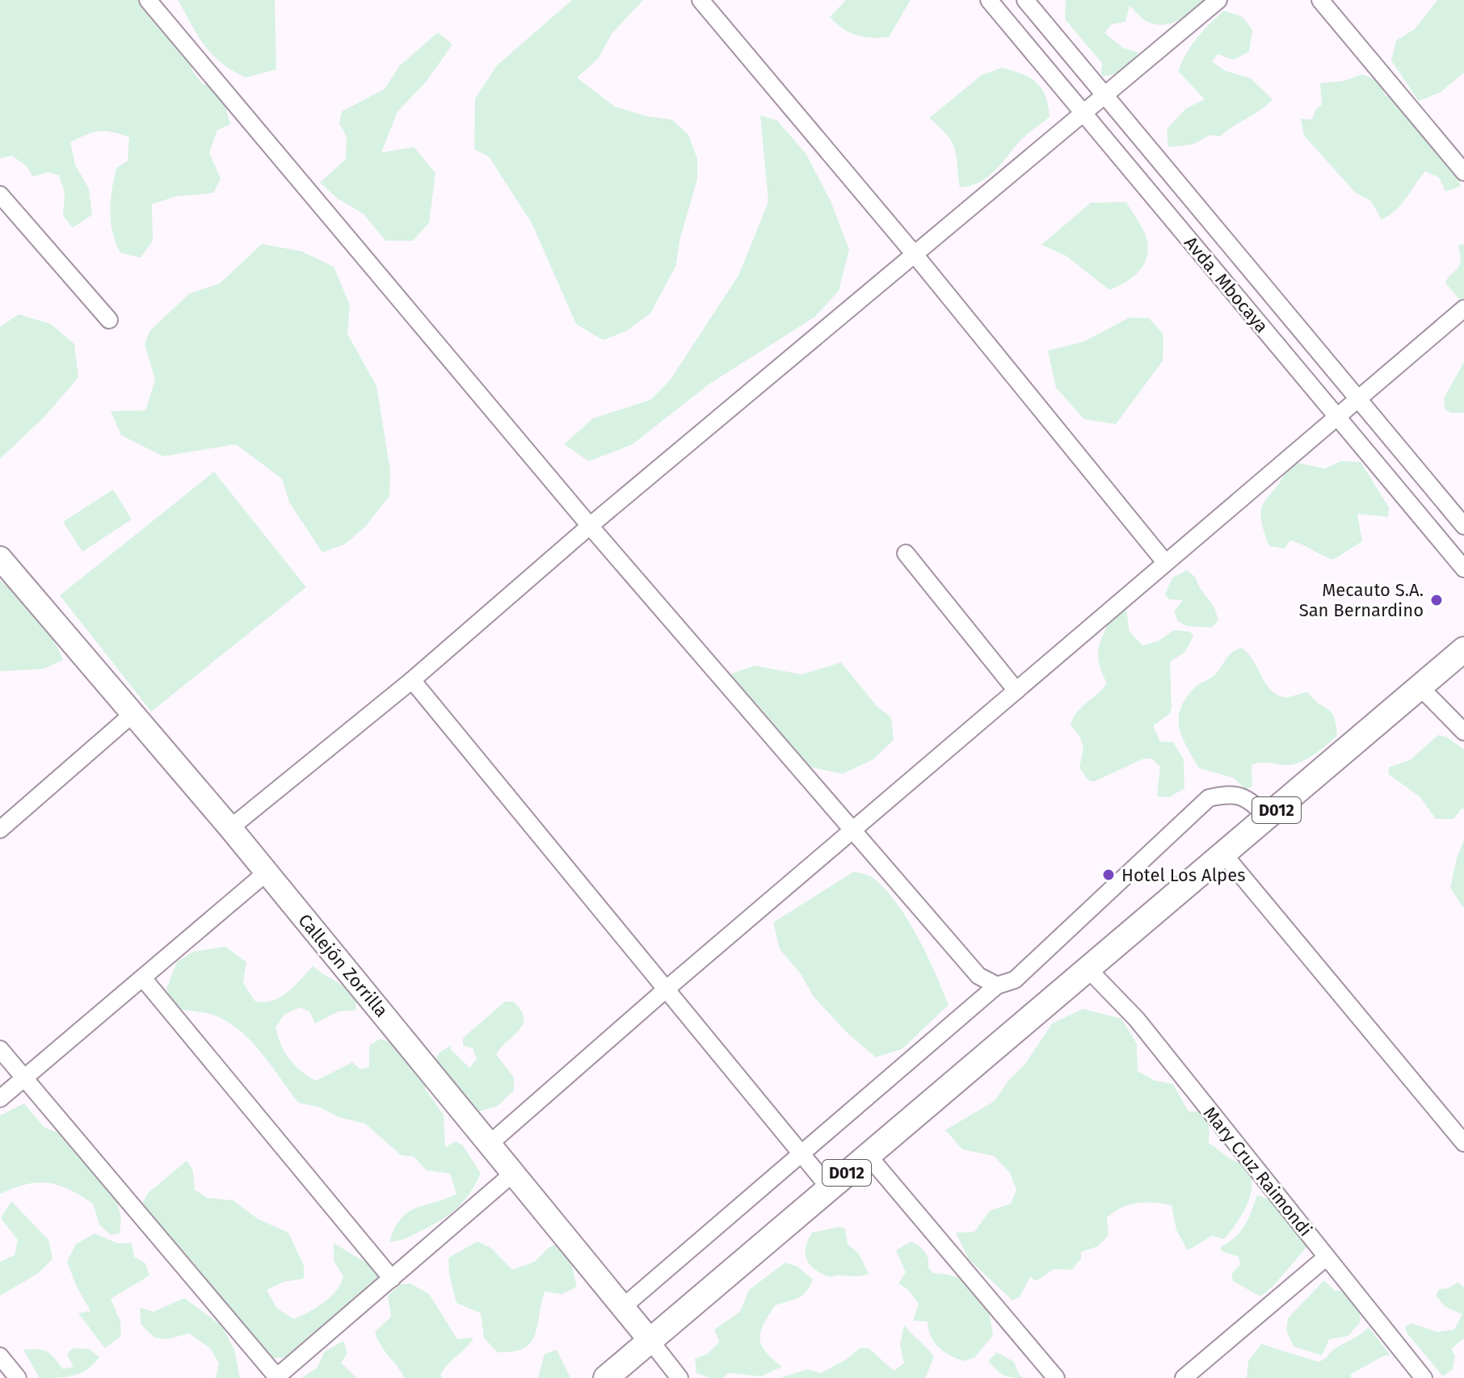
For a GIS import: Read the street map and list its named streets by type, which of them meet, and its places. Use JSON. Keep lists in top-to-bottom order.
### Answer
{
  "streets": {
    "main road": ["D012"],
    "street": ["Avda. Mbocaya", "Callejón Zorrilla", "Mary Cruz Raimondi"]
  },
  "crossings": [
    ["D012", "Callejón Zorrilla"],
    ["D012", "Mary Cruz Raimondi"]
  ],
  "places": ["Mecauto S.A. San Bernardino", "Hotel Los Alpes"]
}
